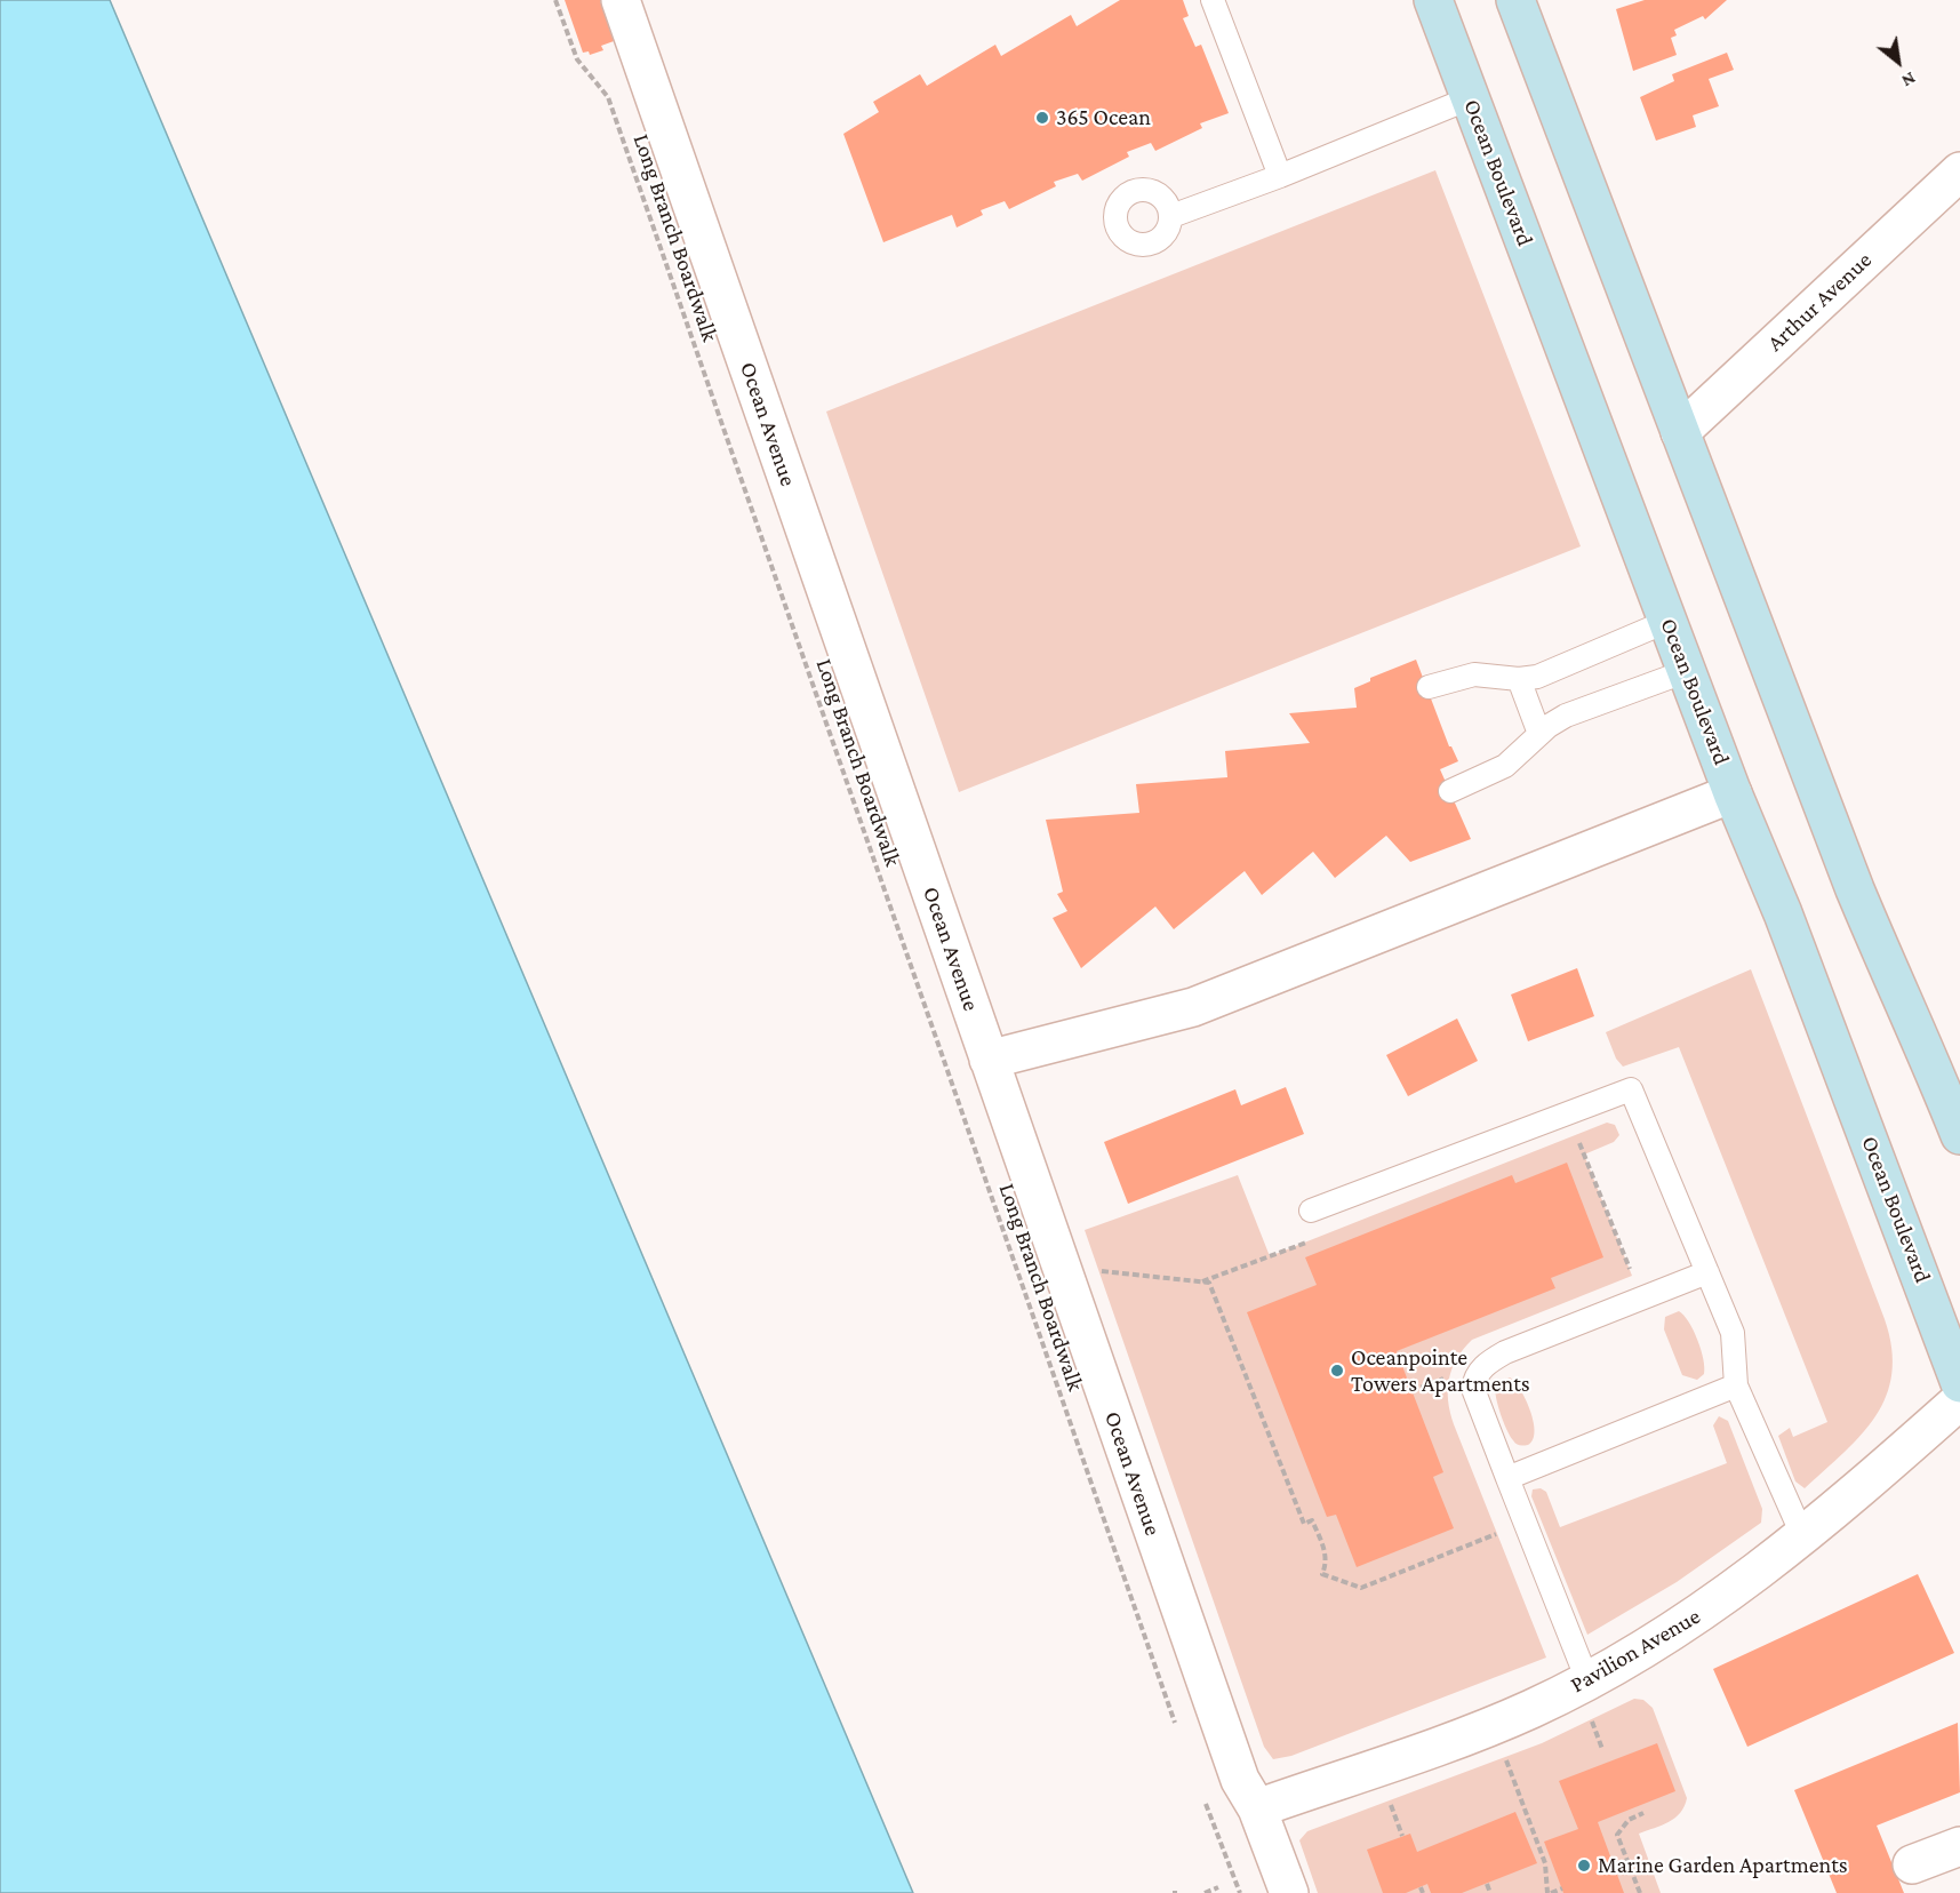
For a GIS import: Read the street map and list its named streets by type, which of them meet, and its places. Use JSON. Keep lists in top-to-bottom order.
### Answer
{
  "streets": {
    "main road": ["Ocean Boulevard"],
    "street": ["Arthur Avenue", "Ocean Avenue", "Pavilion Avenue"],
    "path": ["Long Branch Boardwalk"]
  },
  "crossings": [
    ["Ocean Avenue", "Pavilion Avenue"]
  ],
  "places": ["365 Ocean", "Oceanpointe Towers Apartments", "Marine Garden Apartments"],
  "north": "bottom right"
}
